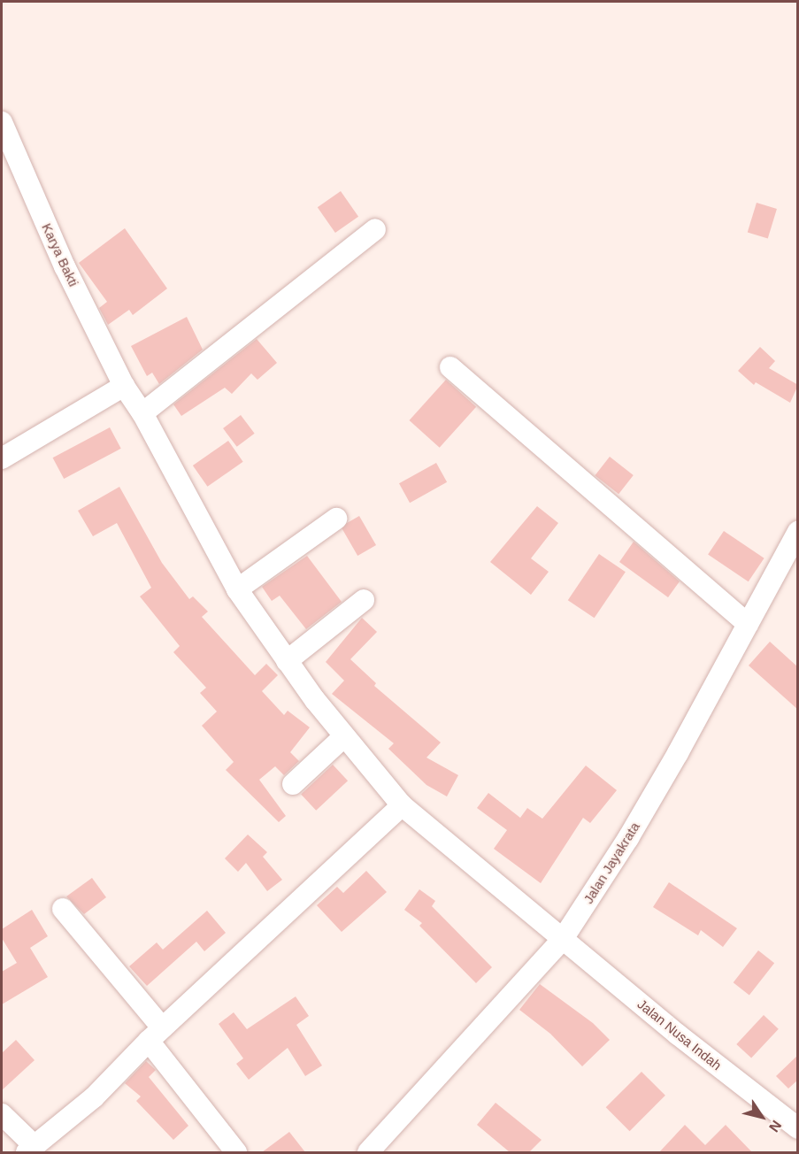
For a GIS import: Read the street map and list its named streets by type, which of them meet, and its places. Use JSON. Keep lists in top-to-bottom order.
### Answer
{
  "streets": {
    "street": ["Karya Bakti", "Jalan Jayakrata", "Jalan Nusa Indah"]
  },
  "crossings": [
    ["Karya Bakti", "Jalan Nusa Indah"],
    ["Jalan Jayakrata", "Jalan Nusa Indah"]
  ],
  "north": "bottom right"
}
